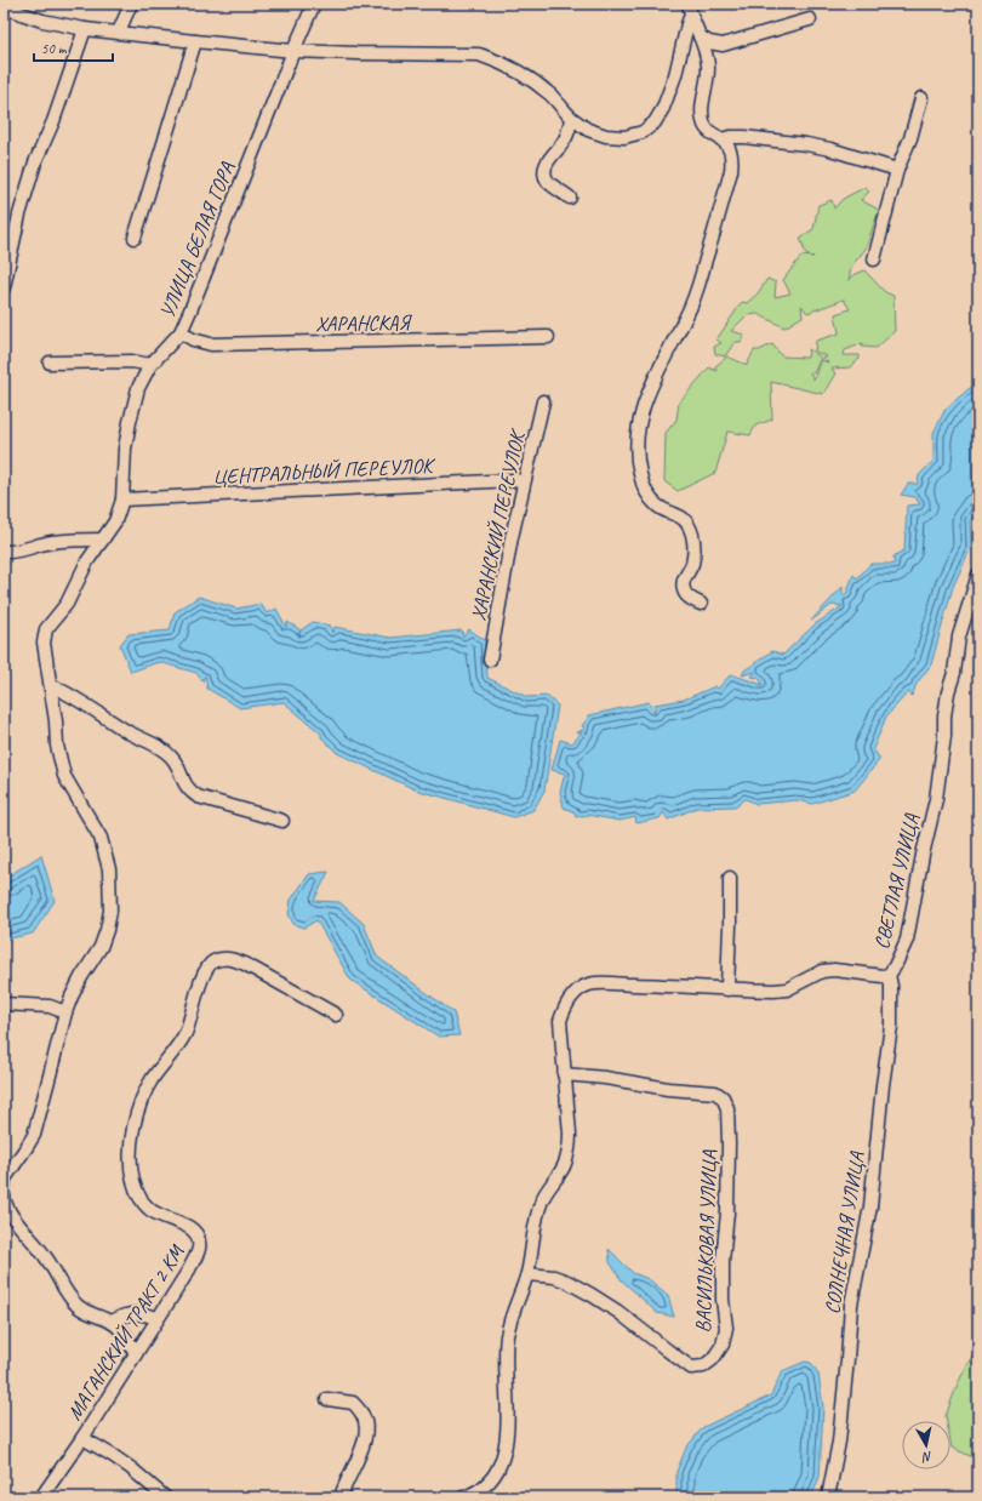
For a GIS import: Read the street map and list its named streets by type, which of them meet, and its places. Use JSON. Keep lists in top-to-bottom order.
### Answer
{
  "streets": {
    "street": [
      "УЛИЦА БЕЛАЯ ГОРА",
      "ХАРАНСКАЯ",
      "ЦЕНТРАЛЬНЫЙ ПЕРЕУЛОК",
      "ХАРАНСКИЙ ПЕРЕУЛОК",
      "СВЕТЛАЯ УЛИЦА",
      "СОЛНЕЧНАЯ УЛИЦА",
      "ВАСИЛЬКОВАЯ УЛИЦА",
      "МАГАНСКИЙ ТРАКТ 2 КМ"
    ]
  },
  "crossings": [
    ["УЛИЦА БЕЛАЯ ГОРА", "ХАРАНСКАЯ"],
    ["УЛИЦА БЕЛАЯ ГОРА", "ЦЕНТРАЛЬНЫЙ ПЕРЕУЛОК"],
    ["ЦЕНТРАЛЬНЫЙ ПЕРЕУЛОК", "ХАРАНСКИЙ ПЕРЕУЛОК"],
    ["СВЕТЛАЯ УЛИЦА", "СОЛНЕЧНАЯ УЛИЦА"],
    ["СВЕТЛАЯ УЛИЦА", "ВАСИЛЬКОВАЯ УЛИЦА"]
  ],
  "scale_bar": "50 m",
  "north": "bottom"
}
